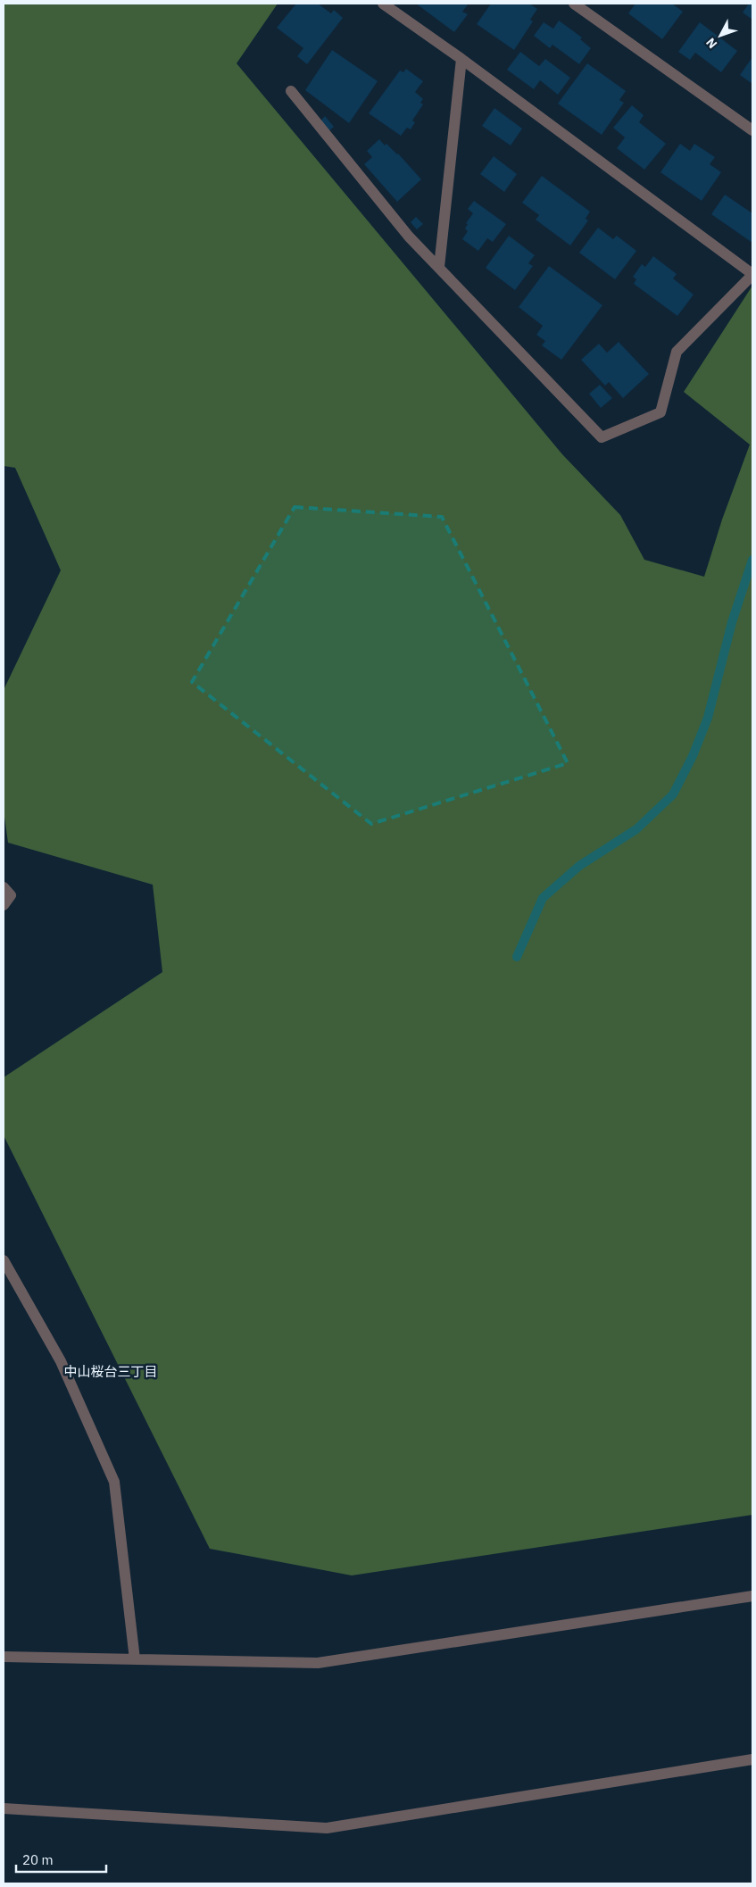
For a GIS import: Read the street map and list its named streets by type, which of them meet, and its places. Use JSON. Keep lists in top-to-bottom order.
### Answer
{
  "districts": ["中山桜台三丁目"],
  "scale_bar": "20 m",
  "north": "bottom left"
}
